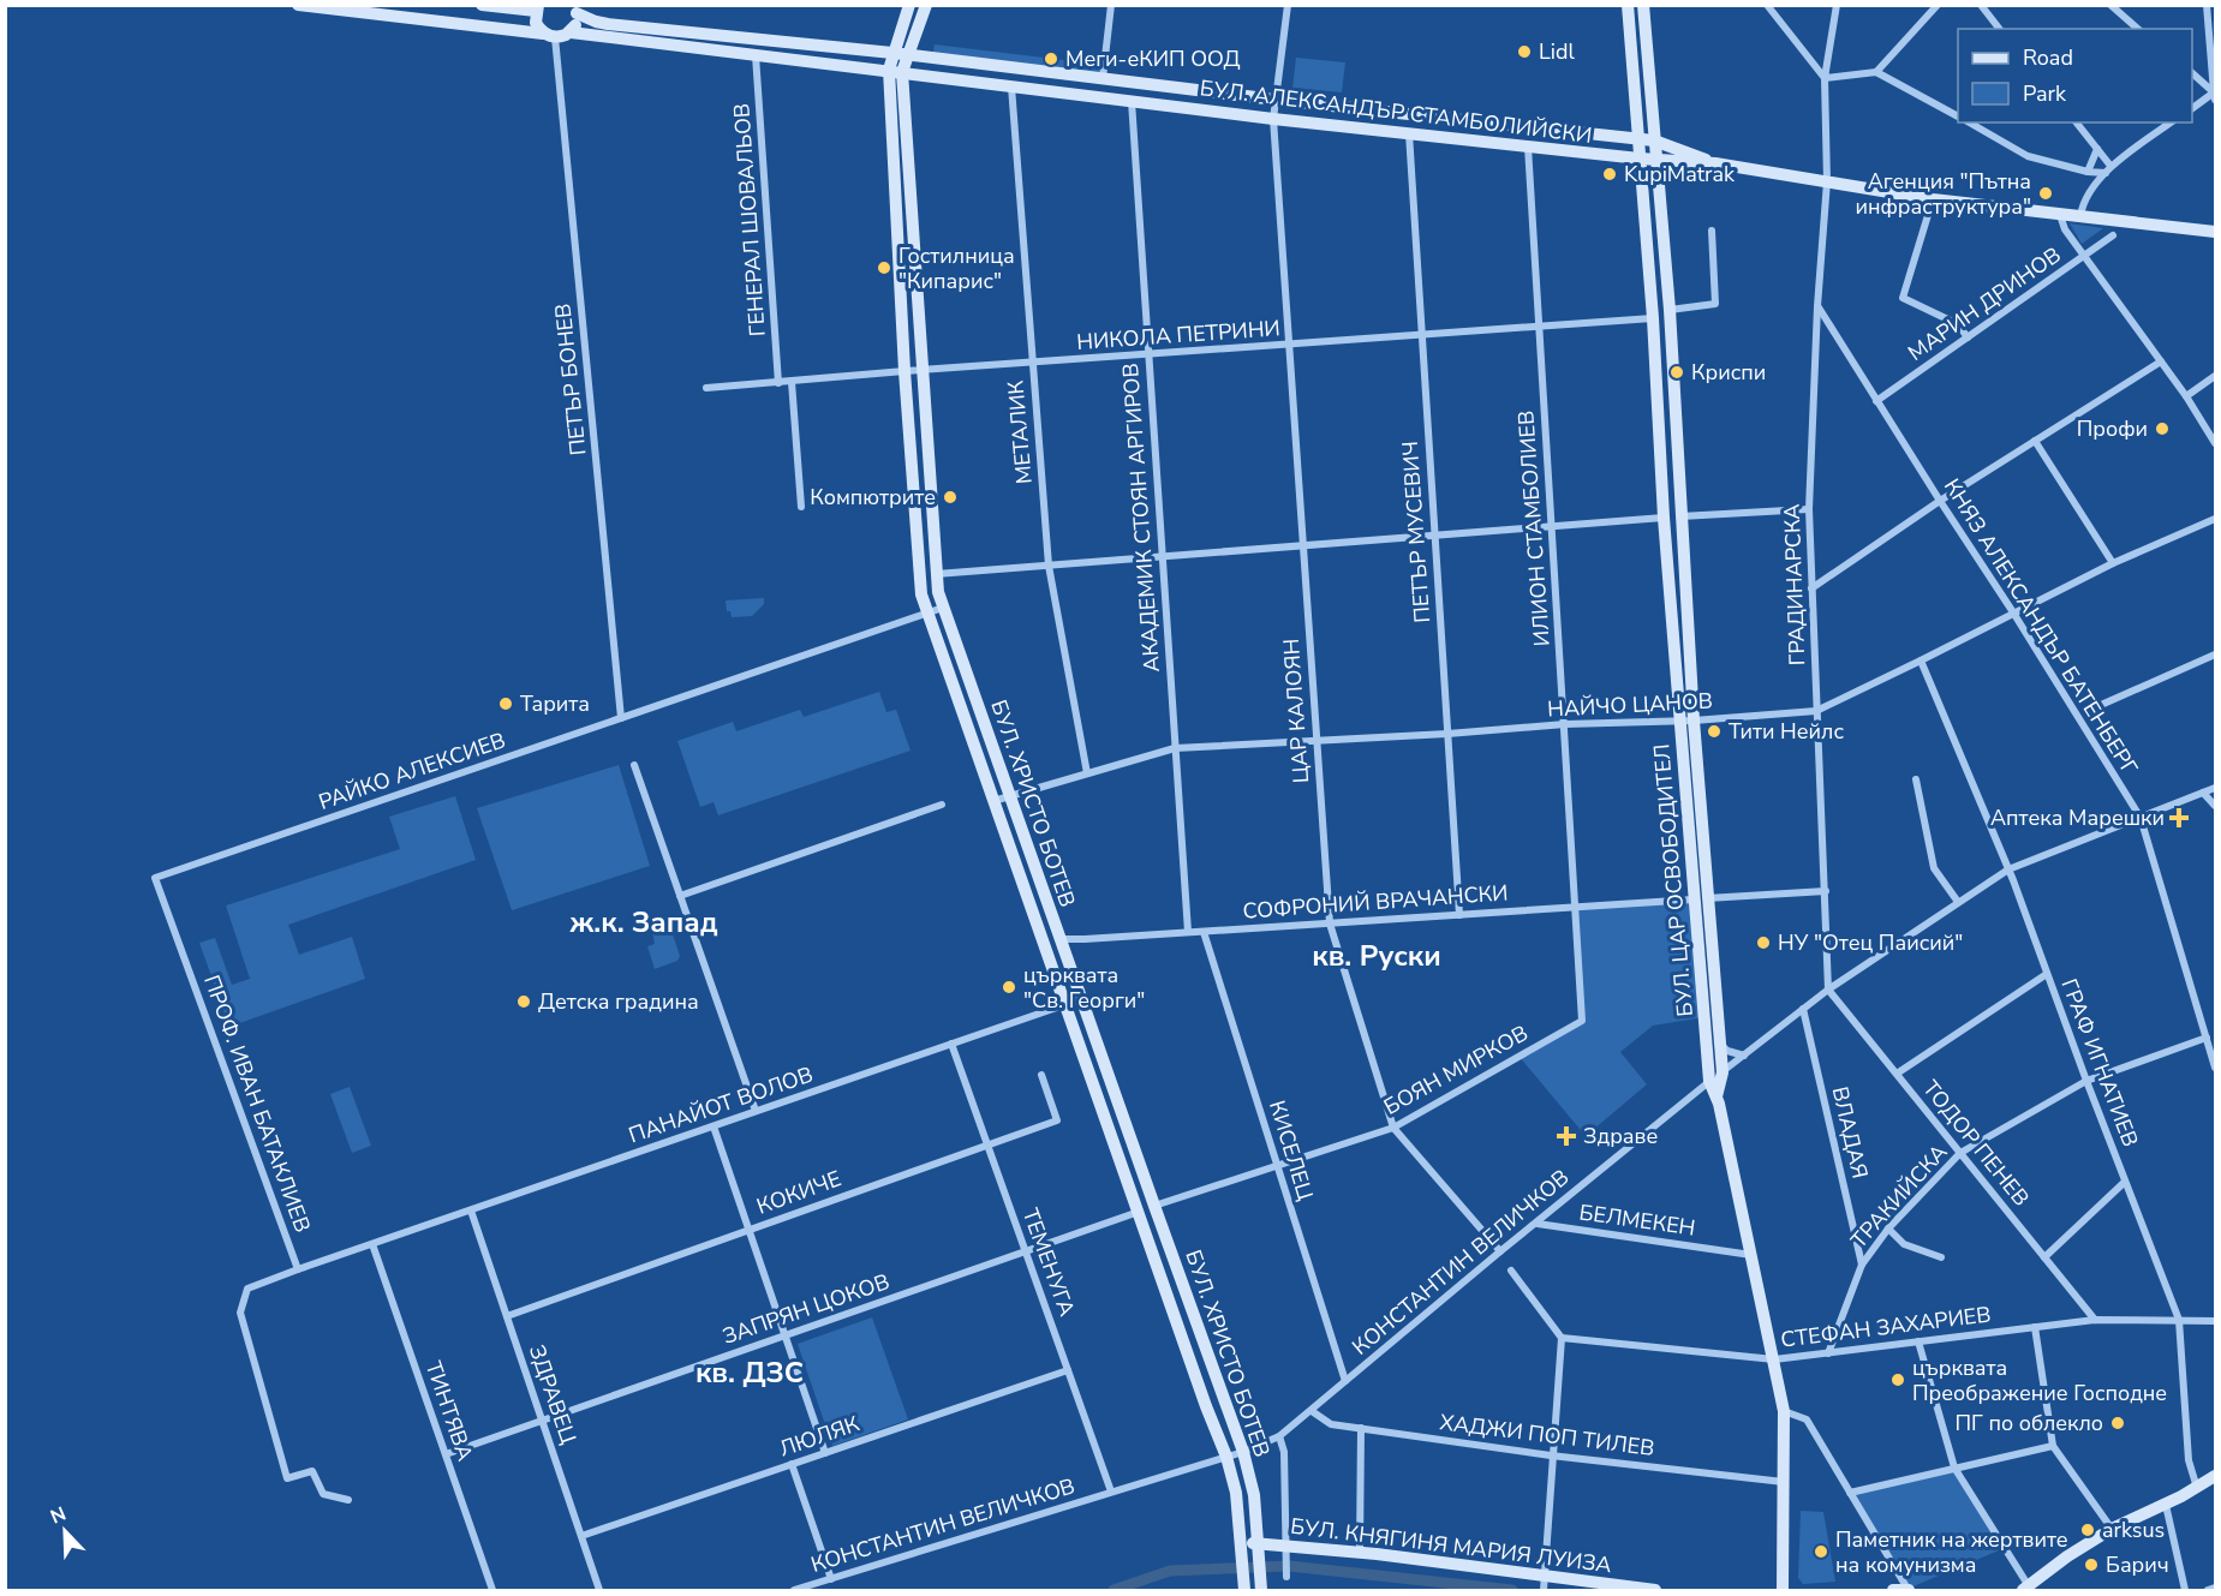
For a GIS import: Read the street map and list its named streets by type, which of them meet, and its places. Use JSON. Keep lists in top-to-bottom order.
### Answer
{
  "streets": {
    "street": [
      "БУЛ. АЛЕКСАНДЪР СТАМБОЛИЙСКИ",
      "ГЕНЕРАЛ ШОВАЛЬОВ",
      "МАРИН ДРИНОВ",
      "НИКОЛА ПЕТРИНИ",
      "ПЕТЪР БОНЕВ",
      "МЕТАЛИК",
      "АКАДЕМИК СТОЯН АРГИРОВ",
      "ИЛИОН СТАМБОЛИЕВ",
      "ПЕТЪР МУСЕВИЧ",
      "ГРАДИНАРСКА",
      "КНЯЗ АЛЕКСАНДЪР БАТЕНБЕРГ",
      "НАЙЧО ЦАНОВ",
      "ЦАР КАЛОЯН",
      "РАЙКО АЛЕКСИЕВ",
      "БУЛ. ХРИСТО БОТЕВ",
      "БУЛ. ЦАР ОСВОБОДИТЕЛ",
      "СОФРОНИЙ ВРАЧАНСКИ",
      "ГРАФ ИГНАТИЕВ",
      "БОЯН МИРКОВ",
      "ПРОФ. ИВАН БАТАКЛИЕВ",
      "ПАНАЙОТ ВОЛОВ",
      "ВЛАДАЯ",
      "ТОДОР ПЕНЕВ",
      "КИСЕЛЕЦ",
      "КОКИЧЕ",
      "ТРАКИЙСКА",
      "БЕЛМЕКЕН",
      "ТЕМЕНУГА",
      "КОНСТАНТИН ВЕЛИЧКОВ",
      "ЗАПРЯН ЦОКОВ",
      "СТЕФАН ЗАХАРИЕВ",
      "ЗДРАВЕЦ",
      "ТИНТЯВА",
      "ХАДЖИ ПОП ТИЛЕВ",
      "ЛЮЛЯК",
      "БУЛ. КНЯГИНЯ МАРИЯ ЛУИЗА"
    ]
  },
  "crossings": [
    ["БУЛ. АЛЕКСАНДЪР СТАМБОЛИЙСКИ", "ГЕНЕРАЛ ШОВАЛЬОВ"],
    ["БУЛ. АЛЕКСАНДЪР СТАМБОЛИЙСКИ", "МЕТАЛИК"],
    ["БУЛ. АЛЕКСАНДЪР СТАМБОЛИЙСКИ", "АКАДЕМИК СТОЯН АРГИРОВ"],
    ["БУЛ. АЛЕКСАНДЪР СТАМБОЛИЙСКИ", "ИЛИОН СТАМБОЛИЕВ"],
    ["БУЛ. АЛЕКСАНДЪР СТАМБОЛИЙСКИ", "ПЕТЪР МУСЕВИЧ"],
    ["БУЛ. АЛЕКСАНДЪР СТАМБОЛИЙСКИ", "ГРАДИНАРСКА"],
    ["БУЛ. АЛЕКСАНДЪР СТАМБОЛИЙСКИ", "ЦАР КАЛОЯН"],
    ["БУЛ. АЛЕКСАНДЪР СТАМБОЛИЙСКИ", "БУЛ. ХРИСТО БОТЕВ"],
    ["БУЛ. АЛЕКСАНДЪР СТАМБОЛИЙСКИ", "БУЛ. ЦАР ОСВОБОДИТЕЛ"],
    ["ГЕНЕРАЛ ШОВАЛЬОВ", "НИКОЛА ПЕТРИНИ"],
    ["МАРИН ДРИНОВ", "КНЯЗ АЛЕКСАНДЪР БАТЕНБЕРГ"],
    ["НИКОЛА ПЕТРИНИ", "МЕТАЛИК"],
    ["НИКОЛА ПЕТРИНИ", "АКАДЕМИК СТОЯН АРГИРОВ"],
    ["НИКОЛА ПЕТРИНИ", "ИЛИОН СТАМБОЛИЕВ"],
    ["НИКОЛА ПЕТРИНИ", "ПЕТЪР МУСЕВИЧ"],
    ["НИКОЛА ПЕТРИНИ", "ЦАР КАЛОЯН"],
    ["НИКОЛА ПЕТРИНИ", "БУЛ. ХРИСТО БОТЕВ"],
    ["НИКОЛА ПЕТРИНИ", "БУЛ. ЦАР ОСВОБОДИТЕЛ"],
    ["ПЕТЪР БОНЕВ", "РАЙКО АЛЕКСИЕВ"],
    ["МЕТАЛИК", "НАЙЧО ЦАНОВ"],
    ["АКАДЕМИК СТОЯН АРГИРОВ", "НАЙЧО ЦАНОВ"],
    ["АКАДЕМИК СТОЯН АРГИРОВ", "СОФРОНИЙ ВРАЧАНСКИ"],
    ["ИЛИОН СТАМБОЛИЕВ", "НАЙЧО ЦАНОВ"],
    ["ИЛИОН СТАМБОЛИЕВ", "СОФРОНИЙ ВРАЧАНСКИ"],
    ["ИЛИОН СТАМБОЛИЕВ", "БОЯН МИРКОВ"],
    ["ПЕТЪР МУСЕВИЧ", "НАЙЧО ЦАНОВ"],
    ["ПЕТЪР МУСЕВИЧ", "СОФРОНИЙ ВРАЧАНСКИ"],
    ["ГРАДИНАРСКА", "КНЯЗ АЛЕКСАНДЪР БАТЕНБЕРГ"],
    ["ГРАДИНАРСКА", "НАЙЧО ЦАНОВ"],
    ["ГРАДИНАРСКА", "СОФРОНИЙ ВРАЧАНСКИ"],
    ["ГРАДИНАРСКА", "ТОДОР ПЕНЕВ"],
    ["ГРАДИНАРСКА", "КОНСТАНТИН ВЕЛИЧКОВ"],
    ["КНЯЗ АЛЕКСАНДЪР БАТЕНБЕРГ", "НАЙЧО ЦАНОВ"],
    ["КНЯЗ АЛЕКСАНДЪР БАТЕНБЕРГ", "ТРАКИЙСКА"],
    ["КНЯЗ АЛЕКСАНДЪР БАТЕНБЕРГ", "КОНСТАНТИН ВЕЛИЧКОВ"],
    ["НАЙЧО ЦАНОВ", "ЦАР КАЛОЯН"],
    ["НАЙЧО ЦАНОВ", "БУЛ. ХРИСТО БОТЕВ"],
    ["НАЙЧО ЦАНОВ", "БУЛ. ЦАР ОСВОБОДИТЕЛ"],
    ["НАЙЧО ЦАНОВ", "ГРАФ ИГНАТИЕВ"],
    ["ЦАР КАЛОЯН", "СОФРОНИЙ ВРАЧАНСКИ"],
    ["ЦАР КАЛОЯН", "БОЯН МИРКОВ"],
    ["ЦАР КАЛОЯН", "КОНСТАНТИН ВЕЛИЧКОВ"],
    ["РАЙКО АЛЕКСИЕВ", "БУЛ. ХРИСТО БОТЕВ"],
    ["РАЙКО АЛЕКСИЕВ", "ПРОФ. ИВАН БАТАКЛИЕВ"],
    ["БУЛ. ХРИСТО БОТЕВ", "СОФРОНИЙ ВРАЧАНСКИ"],
    ["БУЛ. ХРИСТО БОТЕВ", "БОЯН МИРКОВ"],
    ["БУЛ. ХРИСТО БОТЕВ", "ПАНАЙОТ ВОЛОВ"],
    ["БУЛ. ХРИСТО БОТЕВ", "КОНСТАНТИН ВЕЛИЧКОВ"],
    ["БУЛ. ХРИСТО БОТЕВ", "ЗАПРЯН ЦОКОВ"],
    ["БУЛ. ХРИСТО БОТЕВ", "БУЛ. КНЯГИНЯ МАРИЯ ЛУИЗА"],
    ["БУЛ. ЦАР ОСВОБОДИТЕЛ", "СОФРОНИЙ ВРАЧАНСКИ"],
    ["БУЛ. ЦАР ОСВОБОДИТЕЛ", "БЕЛМЕКЕН"],
    ["БУЛ. ЦАР ОСВОБОДИТЕЛ", "КОНСТАНТИН ВЕЛИЧКОВ"],
    ["БУЛ. ЦАР ОСВОБОДИТЕЛ", "СТЕФАН ЗАХАРИЕВ"],
    ["БУЛ. ЦАР ОСВОБОДИТЕЛ", "ХАДЖИ ПОП ТИЛЕВ"],
    ["СОФРОНИЙ ВРАЧАНСКИ", "БОЯН МИРКОВ"],
    ["СОФРОНИЙ ВРАЧАНСКИ", "КИСЕЛЕЦ"],
    ["ГРАФ ИГНАТИЕВ", "ТРАКИЙСКА"],
    ["ГРАФ ИГНАТИЕВ", "КОНСТАНТИН ВЕЛИЧКОВ"],
    ["ГРАФ ИГНАТИЕВ", "СТЕФАН ЗАХАРИЕВ"],
    ["БОЯН МИРКОВ", "КИСЕЛЕЦ"],
    ["ПАНАЙОТ ВОЛОВ", "ТЕМЕНУГА"],
    ["ПАНАЙОТ ВОЛОВ", "ЗДРАВЕЦ"],
    ["ПАНАЙОТ ВОЛОВ", "ТИНТЯВА"],
    ["ВЛАДАЯ", "ТРАКИЙСКА"],
    ["ВЛАДАЯ", "КОНСТАНТИН ВЕЛИЧКОВ"],
    ["ТОДОР ПЕНЕВ", "ТРАКИЙСКА"],
    ["ТОДОР ПЕНЕВ", "КОНСТАНТИН ВЕЛИЧКОВ"],
    ["ТОДОР ПЕНЕВ", "СТЕФАН ЗАХАРИЕВ"],
    ["КИСЕЛЕЦ", "КОНСТАНТИН ВЕЛИЧКОВ"],
    ["КОКИЧЕ", "ТЕМЕНУГА"],
    ["КОКИЧЕ", "ЗДРАВЕЦ"],
    ["ТРАКИЙСКА", "СТЕФАН ЗАХАРИЕВ"],
    ["БЕЛМЕКЕН", "КОНСТАНТИН ВЕЛИЧКОВ"],
    ["ТЕМЕНУГА", "КОНСТАНТИН ВЕЛИЧКОВ"],
    ["ТЕМЕНУГА", "ЗАПРЯН ЦОКОВ"],
    ["ТЕМЕНУГА", "ЛЮЛЯК"],
    ["КОНСТАНТИН ВЕЛИЧКОВ", "ХАДЖИ ПОП ТИЛЕВ"],
    ["ЗАПРЯН ЦОКОВ", "ЗДРАВЕЦ"],
    ["ЗАПРЯН ЦОКОВ", "ТИНТЯВА"],
    ["ЗДРАВЕЦ", "ЛЮЛЯК"]
  ],
  "districts": ["ж.к. Запад", "кв. Руски", "кв. ДЗС"],
  "places": {
    "other": [
      "Lidl",
      "Меги-еКИП ООД",
      "KupiMatrak",
      "Агенция \"Пътна инфраструктура\"",
      "Гостилница \"Кипарис\"",
      "Криспи",
      "Профи",
      "Компютрите",
      "Тарита",
      "Тити Нейлс",
      "НУ \"Отец Паисий\"",
      "църквата \"Св. Георги\"",
      "Детска градина",
      "църквата Преображение Господне",
      "ПГ по облекло",
      "arksus",
      "Паметник на жертвите на комунизма",
      "Барич"
    ],
    "health": ["Аптека Марешки", "Здраве"]
  },
  "legend": ["Road", "Park"],
  "north": "top left"
}
